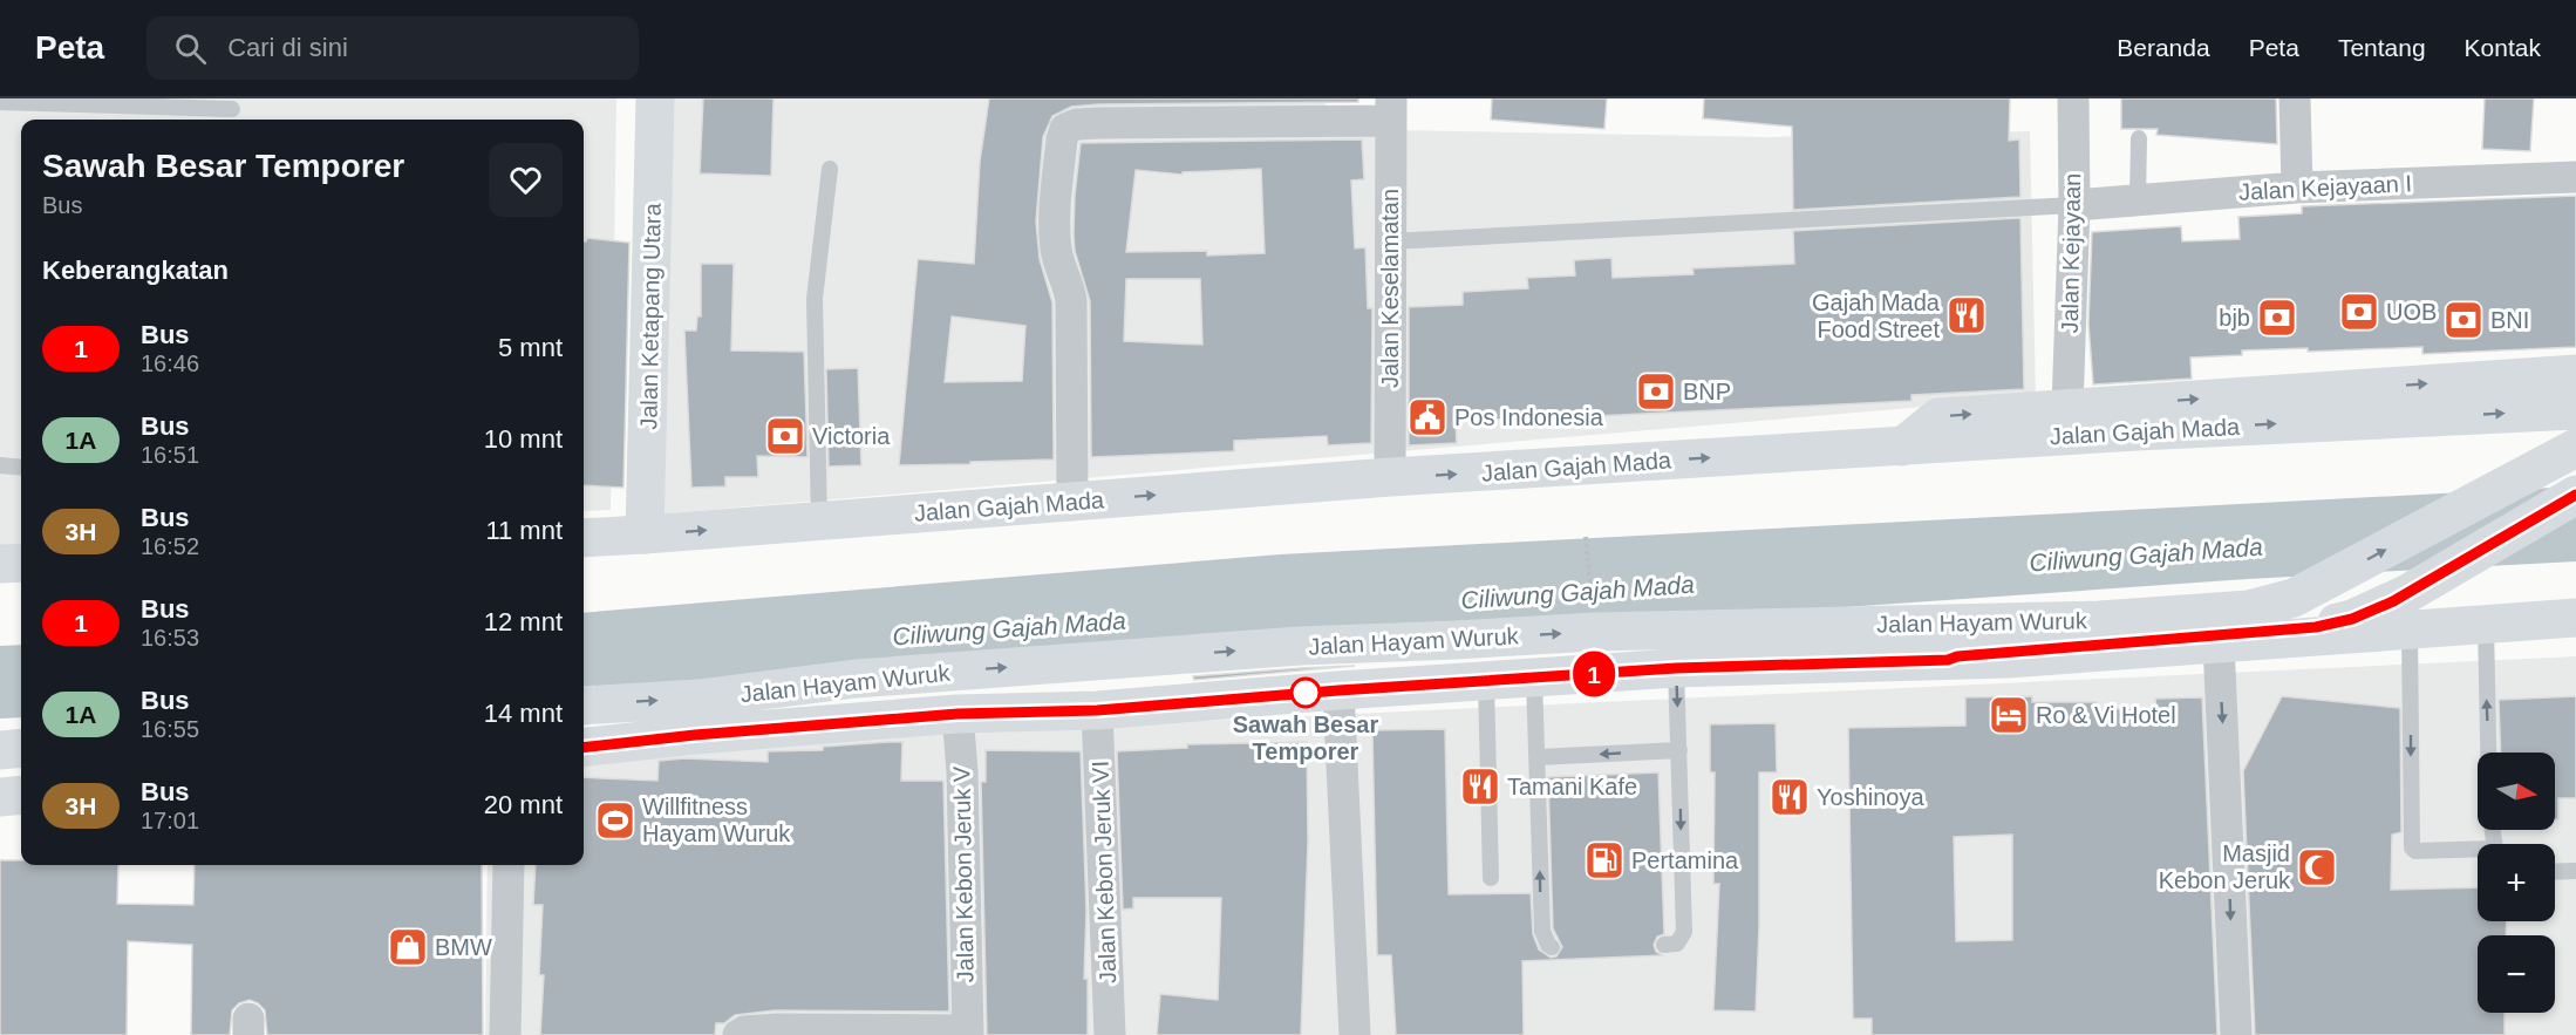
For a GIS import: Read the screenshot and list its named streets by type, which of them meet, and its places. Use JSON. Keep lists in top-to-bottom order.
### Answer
{
  "streets": {
    "main road": ["Jalan Ketapang Utara", "Jalan Gajah Mada", "Jalan Hayam Wuruk"],
    "street": [
      "Jalan Kejayaan I",
      "Jalan Kejayaan",
      "Jalan Keselamatan",
      "Jalan Kebon Jeruk VI",
      "Jalan Kebon Jeruk V"
    ]
  },
  "crossings": [
    ["Jalan Kejayaan I", "Jalan Kejayaan"],
    ["Jalan Keselamatan", "Jalan Gajah Mada"],
    ["Jalan Ketapang Utara", "Jalan Gajah Mada"],
    ["Jalan Hayam Wuruk", "Jalan Kebon Jeruk VI"],
    ["Jalan Hayam Wuruk", "Jalan Kebon Jeruk V"]
  ],
  "water": ["Ciliwung Gajah Mada"],
  "places": {
    "bank": [
      "UOB",
      "bjb",
      "BNI",
      "BNP",
      "Victoria"
    ],
    "restaurant": ["Gajah Mada Food Street", "Tamani Kafe", "Yoshinoya"],
    "public building": ["Pos Indonesia"],
    "other": ["Sawah Besar Temporer"],
    "hotel": ["Ro & Vi Hotel"],
    "sports": ["Willfitness Hayam Wuruk"],
    "fuel station": ["Pertamina"],
    "mosque": ["Masjid Kebon Jeruk"],
    "shop": ["BMW"]
  },
  "lines": ["bus line 1"],
  "north": "right",
  "page": {
    "header": "Peta",
    "search": "Cari di sini",
    "nav": [
      "Beranda",
      "Peta",
      "Tentang",
      "Kontak"
    ],
    "on_map": "1",
    "heading": [
      ["Sawah Besar Temporer", "Bus"],
      "Keberangkatan"
    ],
    "list": [
      {
        "mark": "1",
        "name": "Bus",
        "note": "16:46",
        "value": "5 mnt"
      },
      {
        "mark": "1A",
        "name": "Bus",
        "note": "16:51",
        "value": "10 mnt"
      },
      {
        "mark": "3H",
        "name": "Bus",
        "note": "16:52",
        "value": "11 mnt"
      },
      {
        "mark": "1",
        "name": "Bus",
        "note": "16:53",
        "value": "12 mnt"
      },
      {
        "mark": "1A",
        "name": "Bus",
        "note": "16:55",
        "value": "14 mnt"
      },
      {
        "mark": "3H",
        "name": "Bus",
        "note": "17:01",
        "value": "20 mnt"
      }
    ],
    "map_buttons": ["+", "−"]
  }
}
